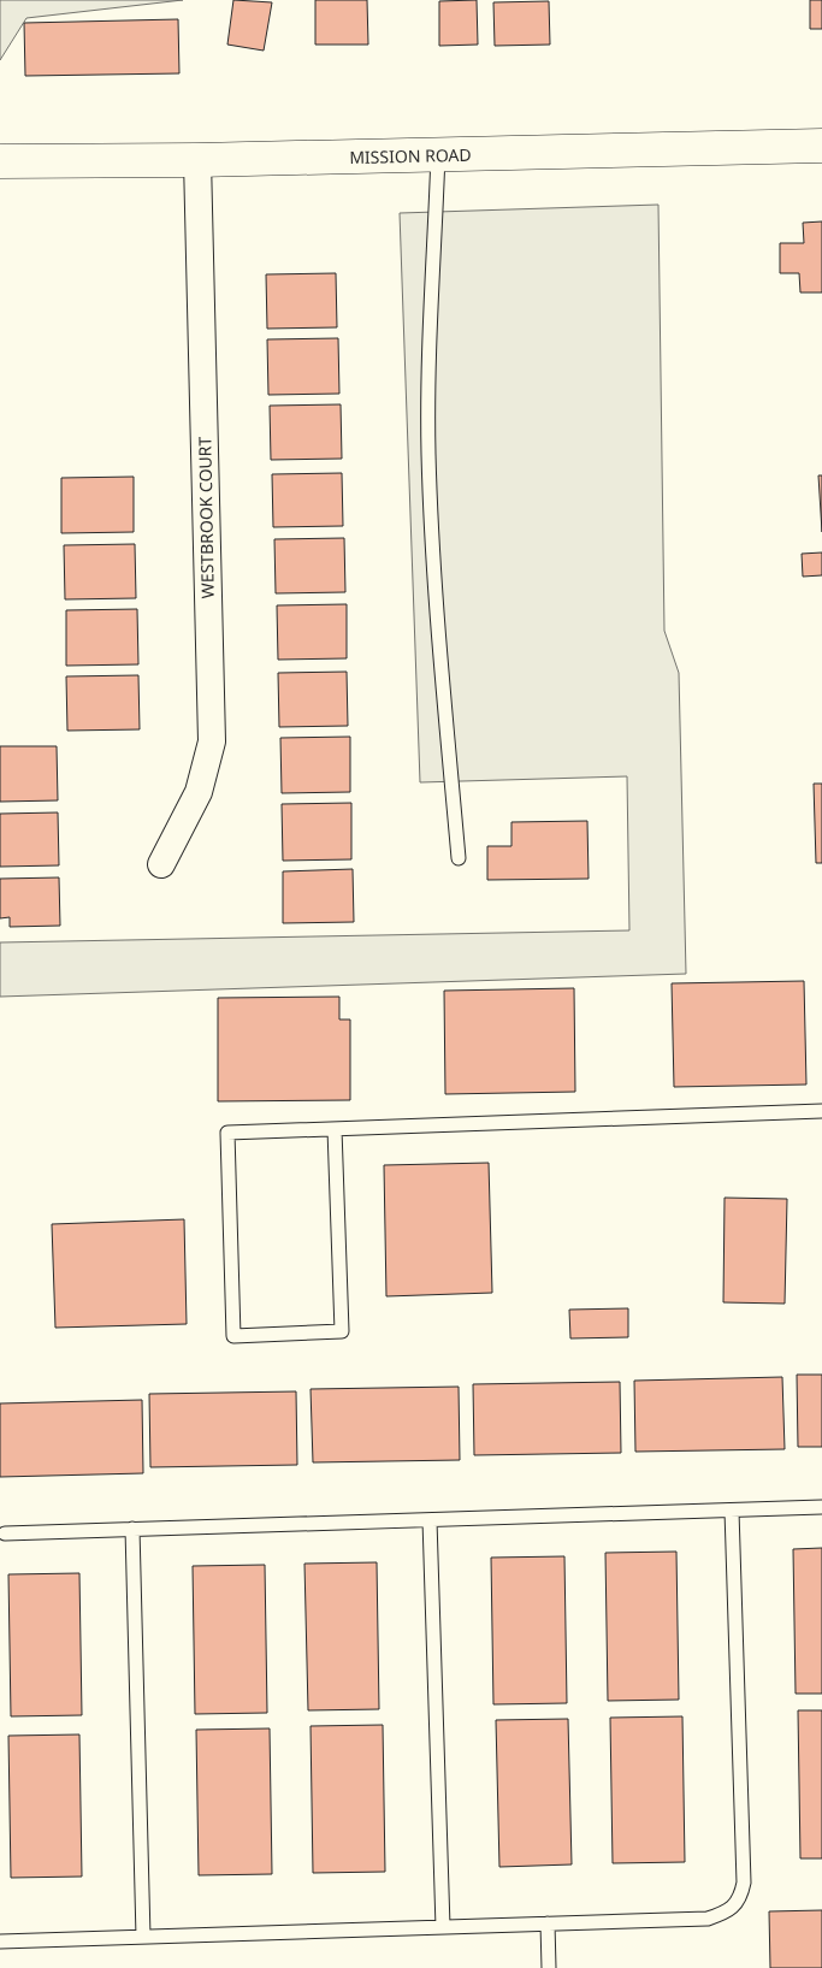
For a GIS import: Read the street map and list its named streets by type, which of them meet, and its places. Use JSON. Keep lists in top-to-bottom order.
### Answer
{
  "streets": {
    "street": ["MISSION ROAD", "WESTBROOK COURT"]
  },
  "crossings": [
    ["MISSION ROAD", "WESTBROOK COURT"]
  ]
}
